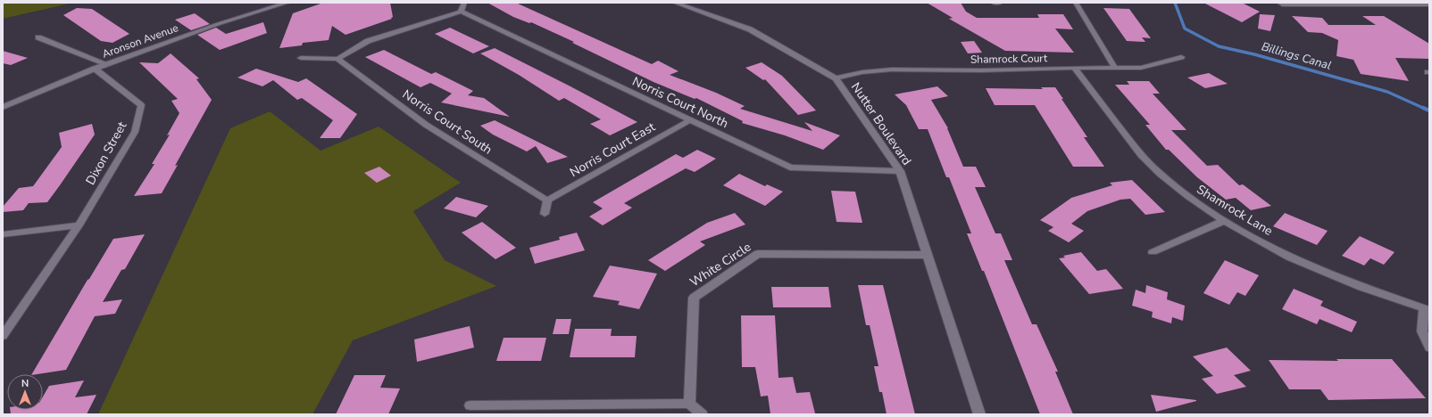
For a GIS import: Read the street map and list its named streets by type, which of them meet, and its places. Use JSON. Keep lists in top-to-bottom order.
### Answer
{
  "streets": {
    "street": [
      "Aronson Avenue",
      "Shamrock Court",
      "Norris Court North",
      "Norris Court South",
      "Nutter Boulevard",
      "Norris Court East",
      "Dixon Street",
      "Shamrock Lane",
      "White Circle"
    ]
  },
  "crossings": [
    ["Aronson Avenue", "Dixon Street"],
    ["Shamrock Court", "Nutter Boulevard"],
    ["Shamrock Court", "Shamrock Lane"],
    ["Norris Court North", "Nutter Boulevard"],
    ["Norris Court North", "Norris Court East"],
    ["Norris Court South", "Norris Court East"],
    ["Nutter Boulevard", "White Circle"]
  ],
  "water": ["Billings Canal"],
  "north": "top"
}
